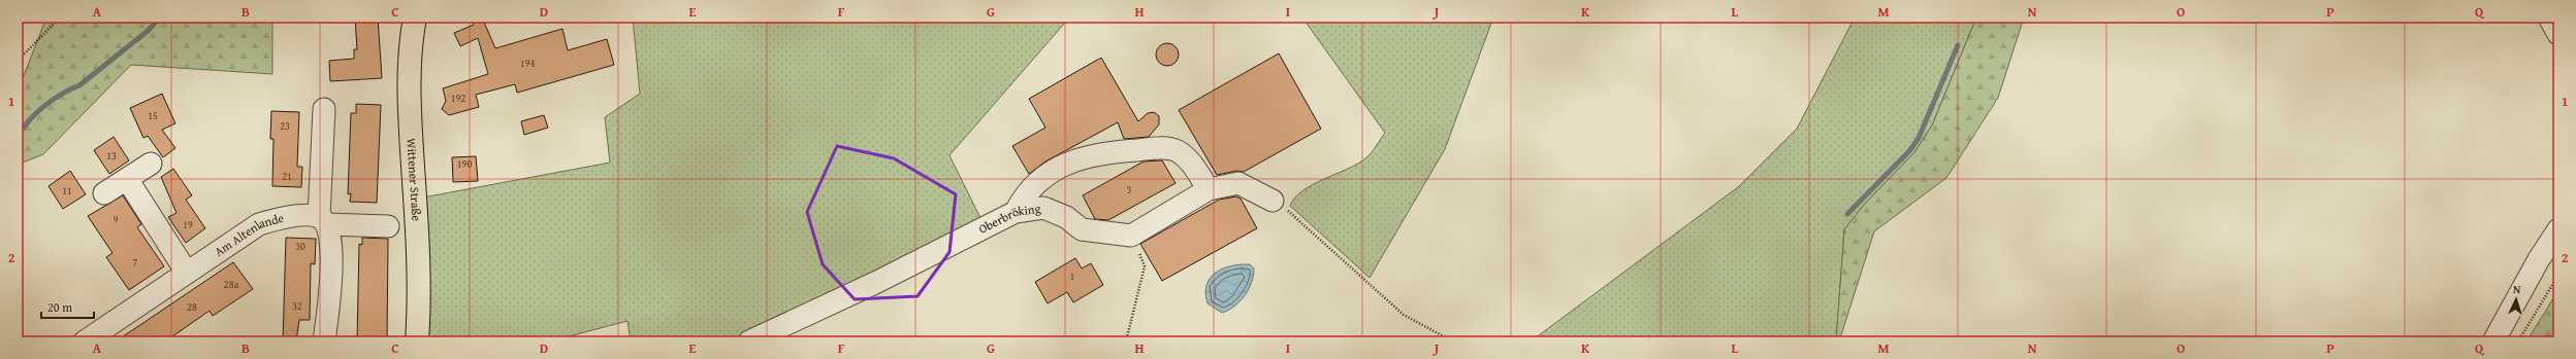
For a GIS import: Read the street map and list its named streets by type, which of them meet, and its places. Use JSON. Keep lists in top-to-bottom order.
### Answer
{
  "streets": {
    "main road": ["Wittener Straße"],
    "street": ["Oberbröking", "Am Altenlande"]
  },
  "house_numbers": [
    "194",
    "192",
    "15",
    "23",
    "13",
    "190",
    "21",
    "3",
    "11",
    "9",
    "19",
    "30",
    "7",
    "1",
    "28a",
    "32",
    "28"
  ],
  "scale_bar": "20 m",
  "north": "top",
  "grid": {
    "columns": [
      "A",
      "B",
      "C",
      "D",
      "E",
      "F",
      "G",
      "H",
      "I",
      "J",
      "K",
      "L",
      "M",
      "N",
      "O",
      "P",
      "Q"
    ],
    "rows": ["1", "2"]
  }
}
